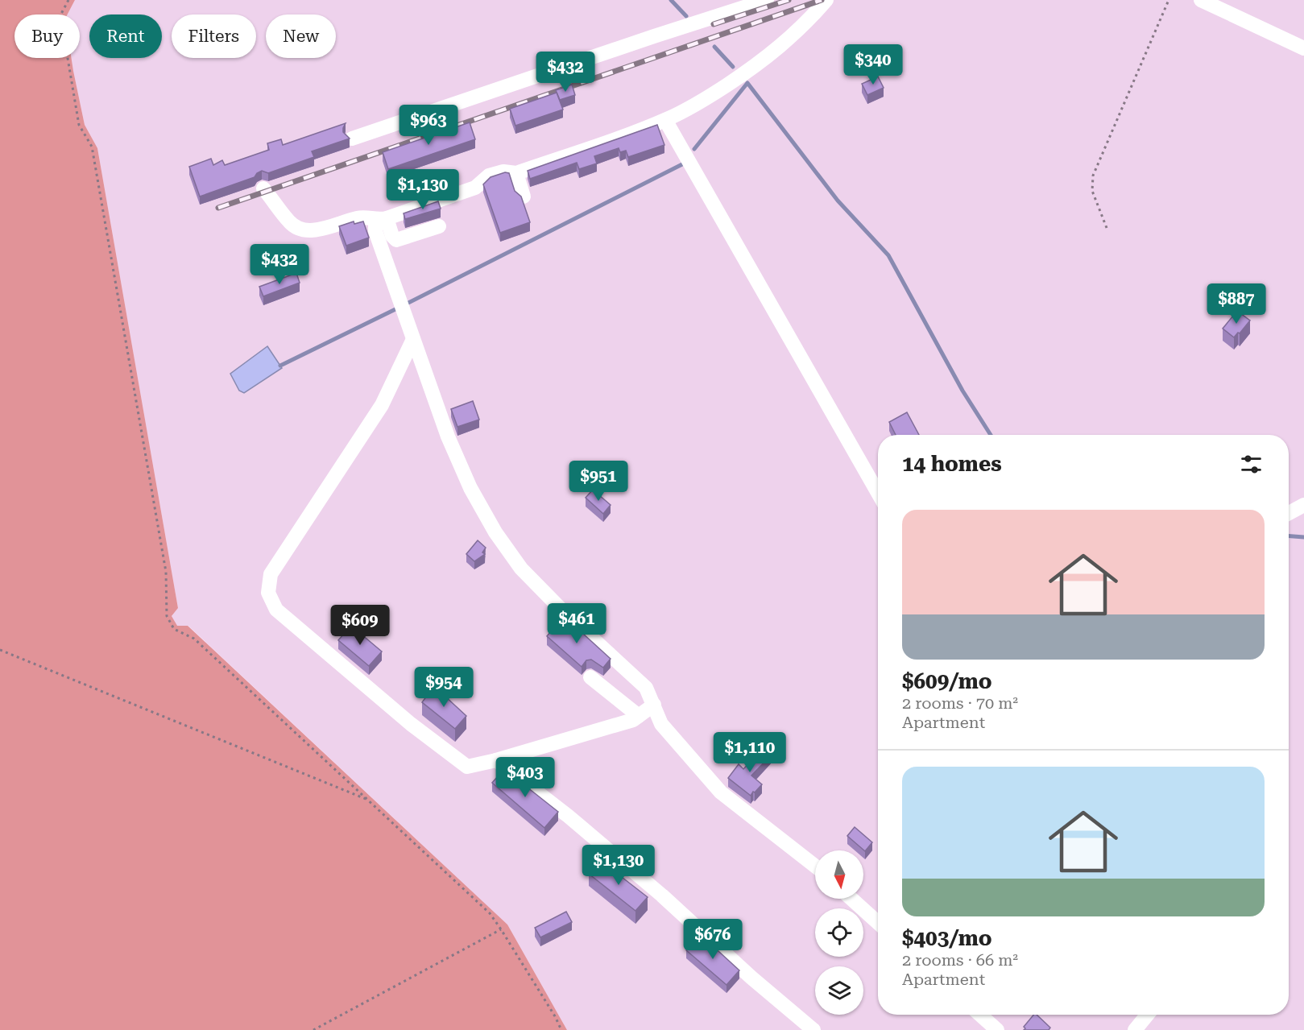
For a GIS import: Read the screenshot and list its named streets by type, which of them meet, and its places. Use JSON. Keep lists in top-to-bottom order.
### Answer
{
  "north": "bottom",
  "page": {
    "chip": [
      "Buy",
      "Rent",
      "Filters",
      "New"
    ],
    "price": [
      "$340",
      "$432",
      "$963",
      "$1,130",
      "$432",
      "$887",
      "$951",
      "$461",
      "$609",
      "$954",
      "$1,110",
      "$403",
      "$1,130",
      "$676"
    ],
    "heading": "14 homes",
    "list": [
      {
        "name": "$609/mo",
        "note": "2 rooms · 70 m² · Apartment"
      },
      {
        "name": "$403/mo",
        "note": "2 rooms · 66 m² · Apartment"
      }
    ]
  }
}
